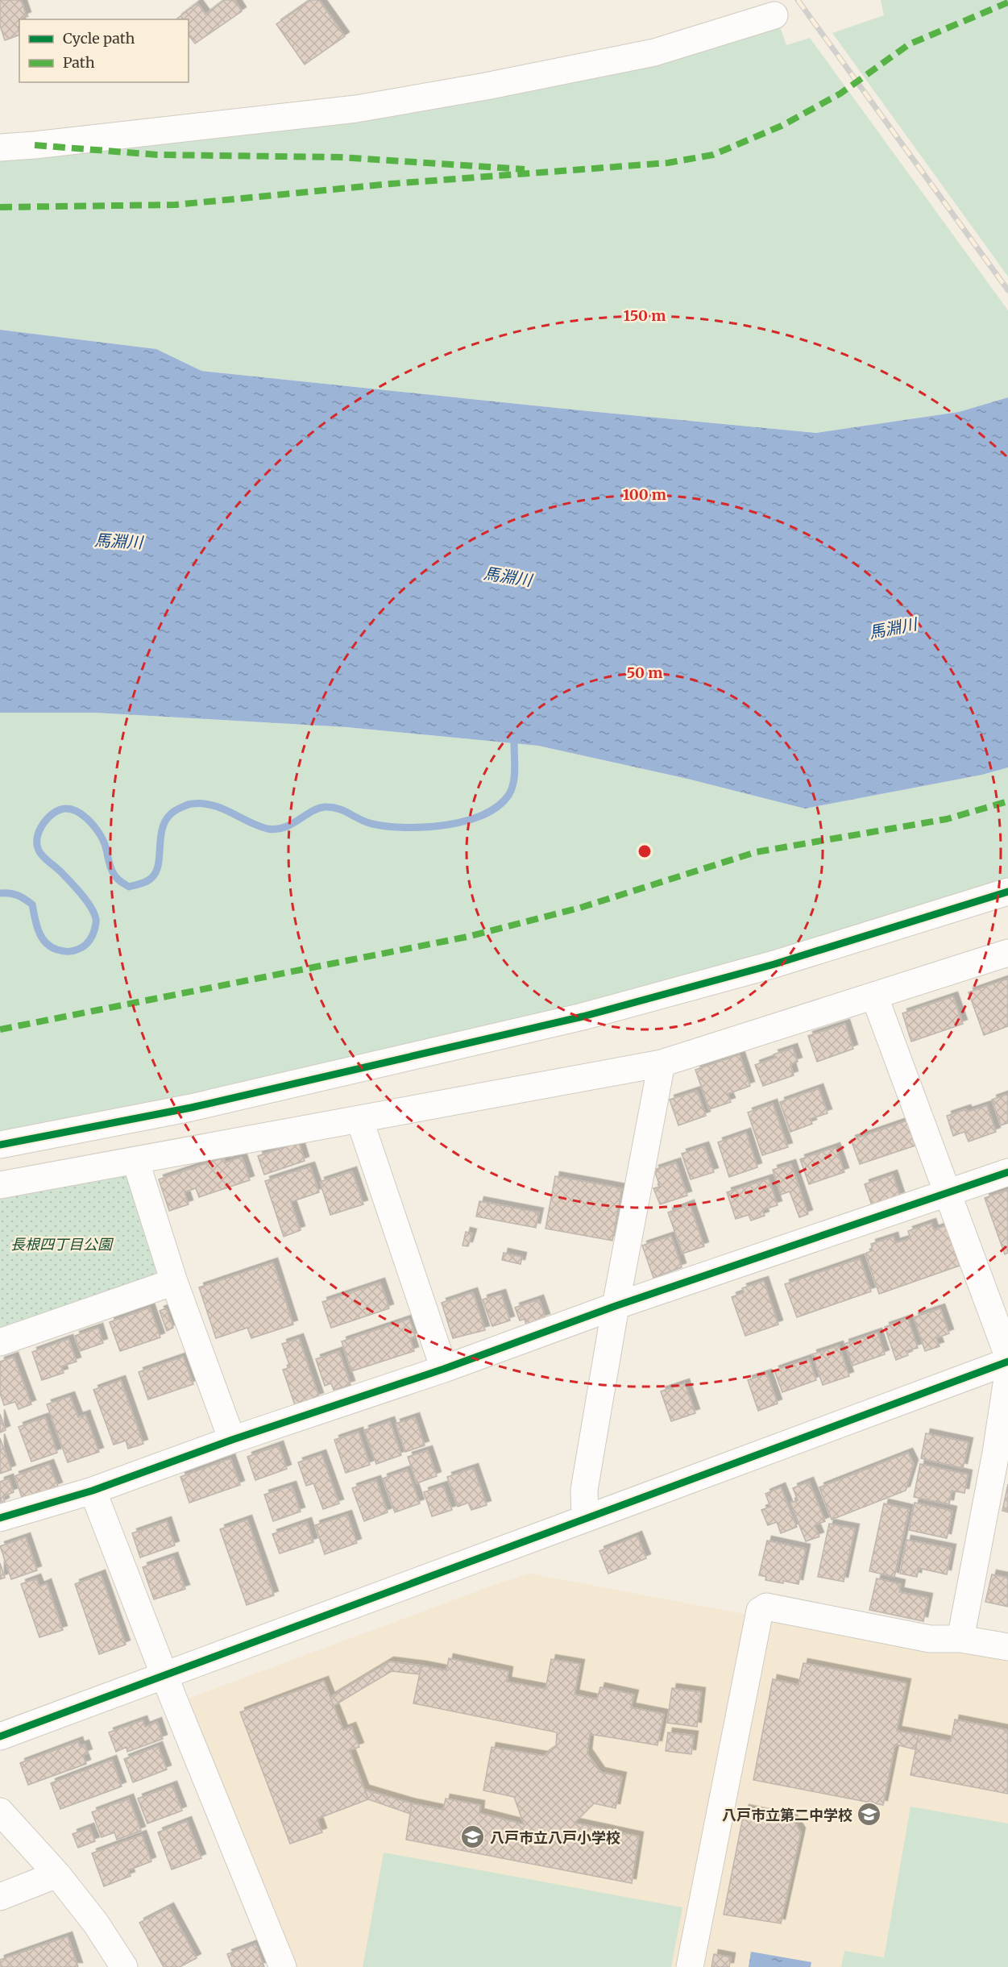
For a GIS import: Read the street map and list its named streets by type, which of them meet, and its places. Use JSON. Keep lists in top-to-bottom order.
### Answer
{
  "water": ["馬淵川"],
  "parks": ["長根四丁目公園"],
  "places": {
    "school or university": ["八戸市立第二中学校", "八戸市立八戸小学校"]
  },
  "legend": ["Cycle path", "Path"],
  "rings": ["150 m", "100 m", "50 m"]
}
